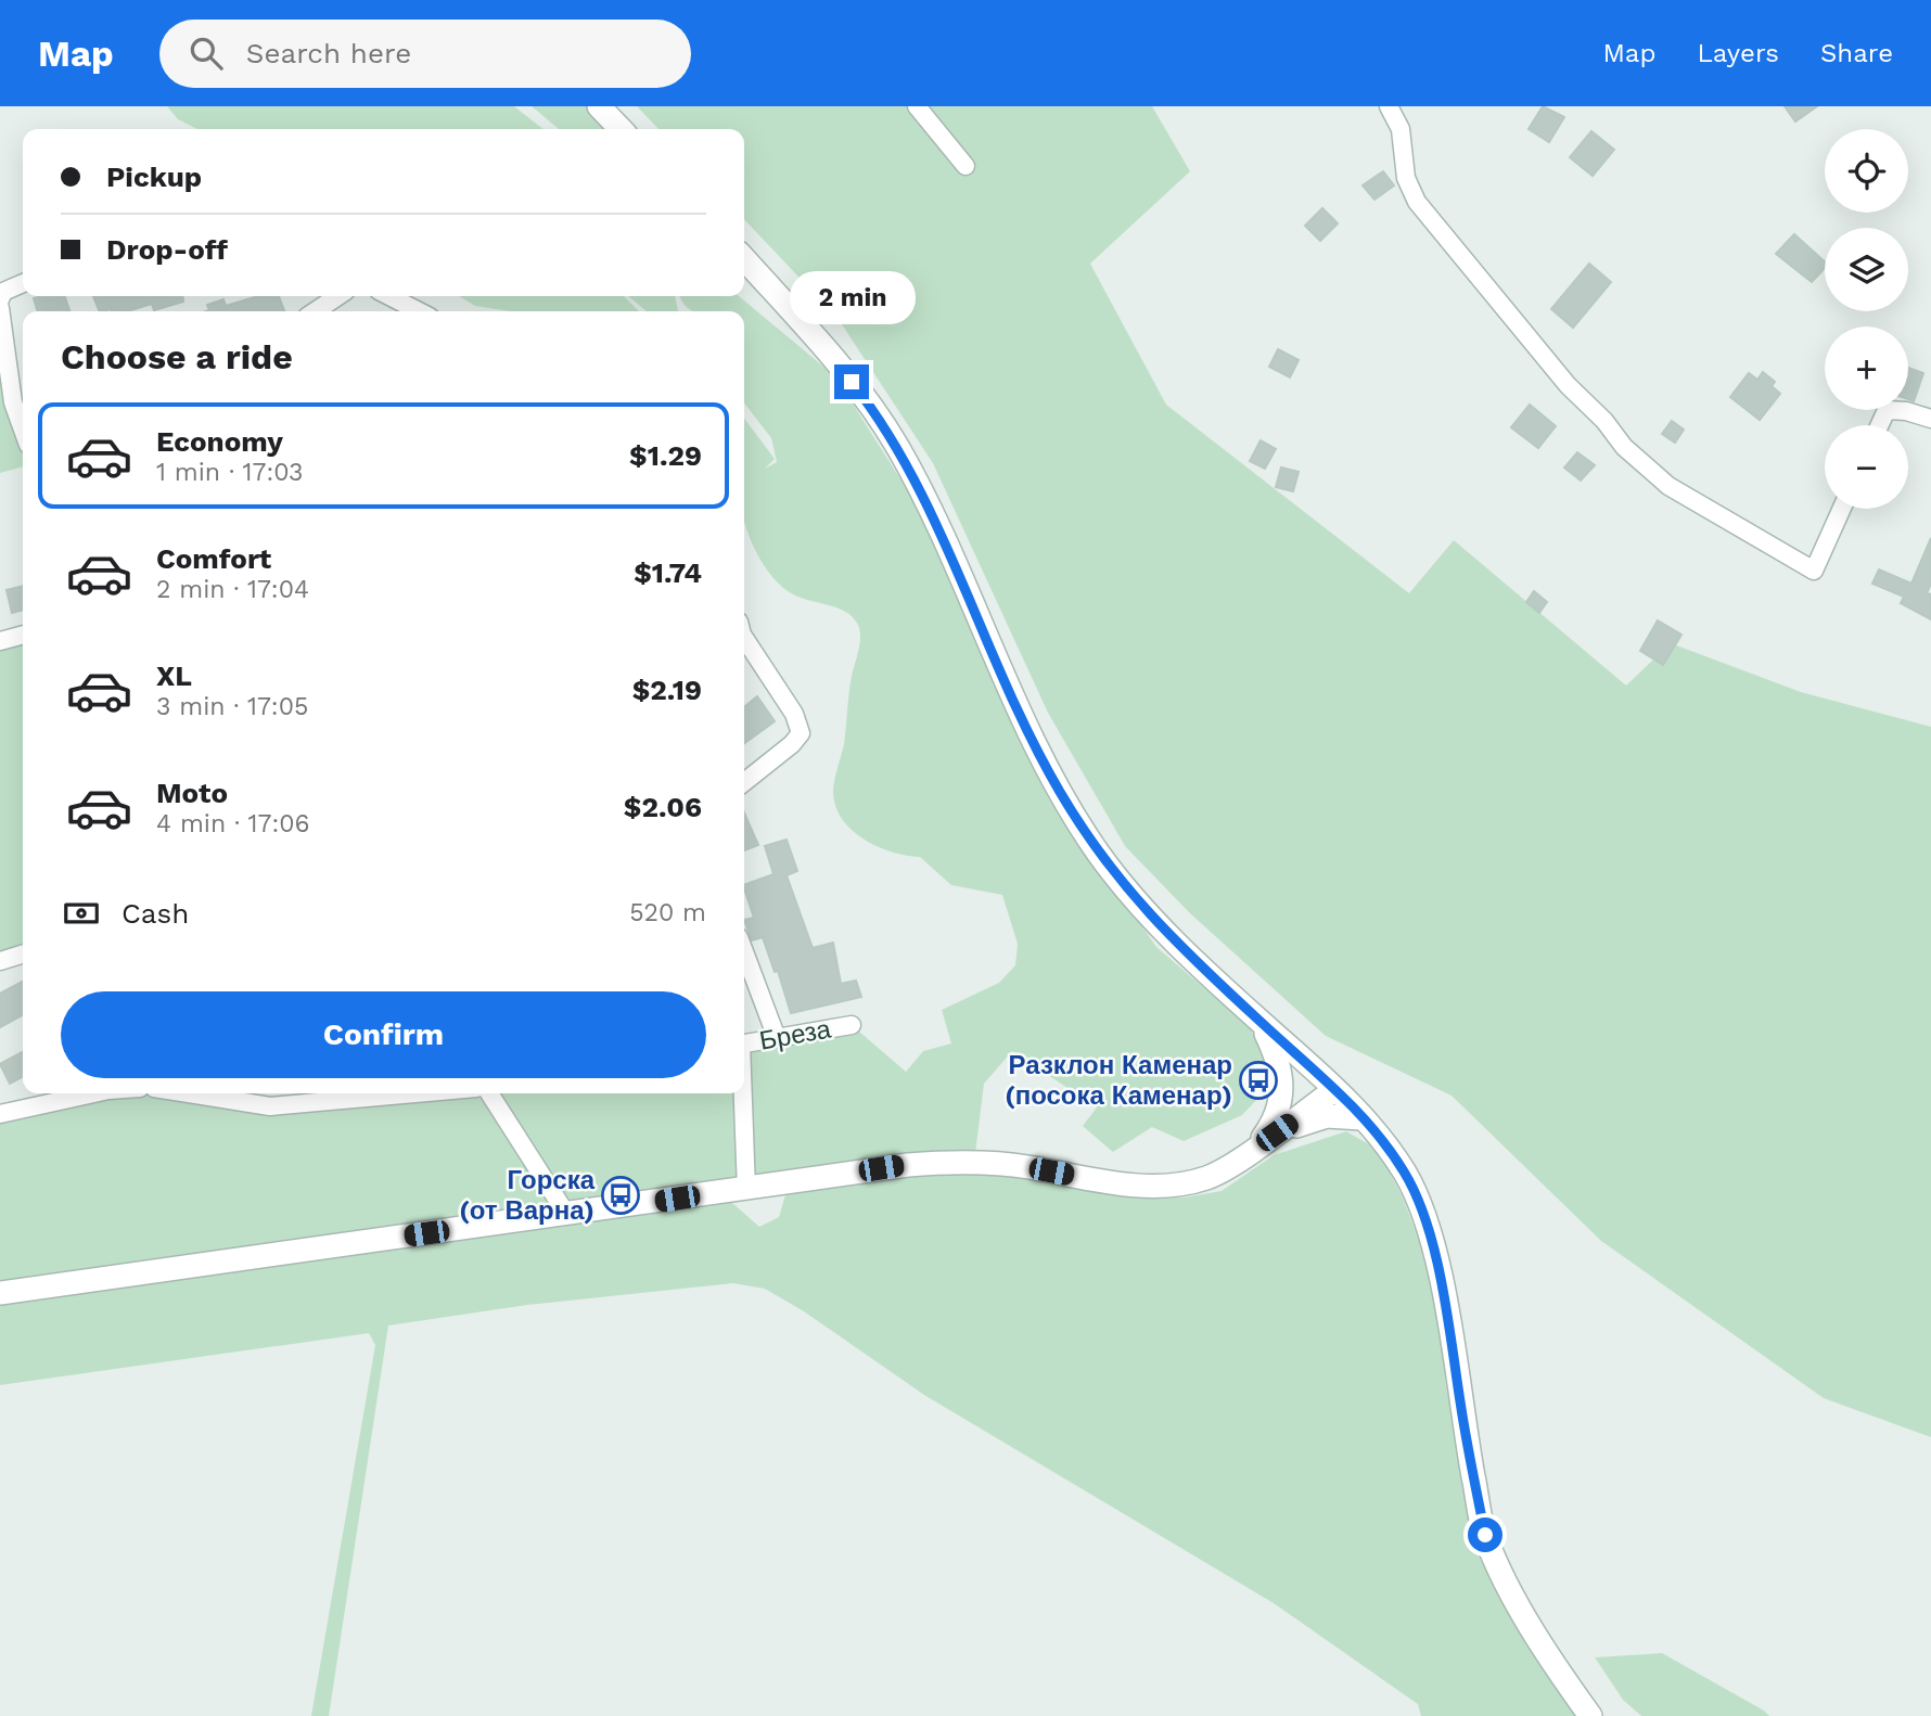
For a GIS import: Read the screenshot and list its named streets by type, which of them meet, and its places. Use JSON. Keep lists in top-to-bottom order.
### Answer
{
  "streets": {
    "street": ["Бреза"]
  },
  "places": {
    "bus stop": ["Разклон Каменар (посока Каменар)", "Горска (от Варна)"]
  },
  "page": {
    "header": "Map",
    "search": "Search here",
    "nav": ["Map", "Layers", "Share"],
    "map_buttons": ["+", "−"],
    "banner": ["Pickup", "Drop-off"],
    "bubble": "2 min",
    "heading": "Choose a ride",
    "list": [
      {
        "name": "Economy",
        "note": "1 min · 17:03",
        "value": "$1.29"
      },
      {
        "name": "Comfort",
        "note": "2 min · 17:04",
        "value": "$1.74"
      },
      {
        "name": "XL",
        "note": "3 min · 17:05",
        "value": "$2.19"
      },
      {
        "name": "Moto",
        "note": "4 min · 17:06",
        "value": "$2.06"
      }
    ],
    "pay": ["Cash", "520 m"],
    "buttons": "Confirm"
  }
}
